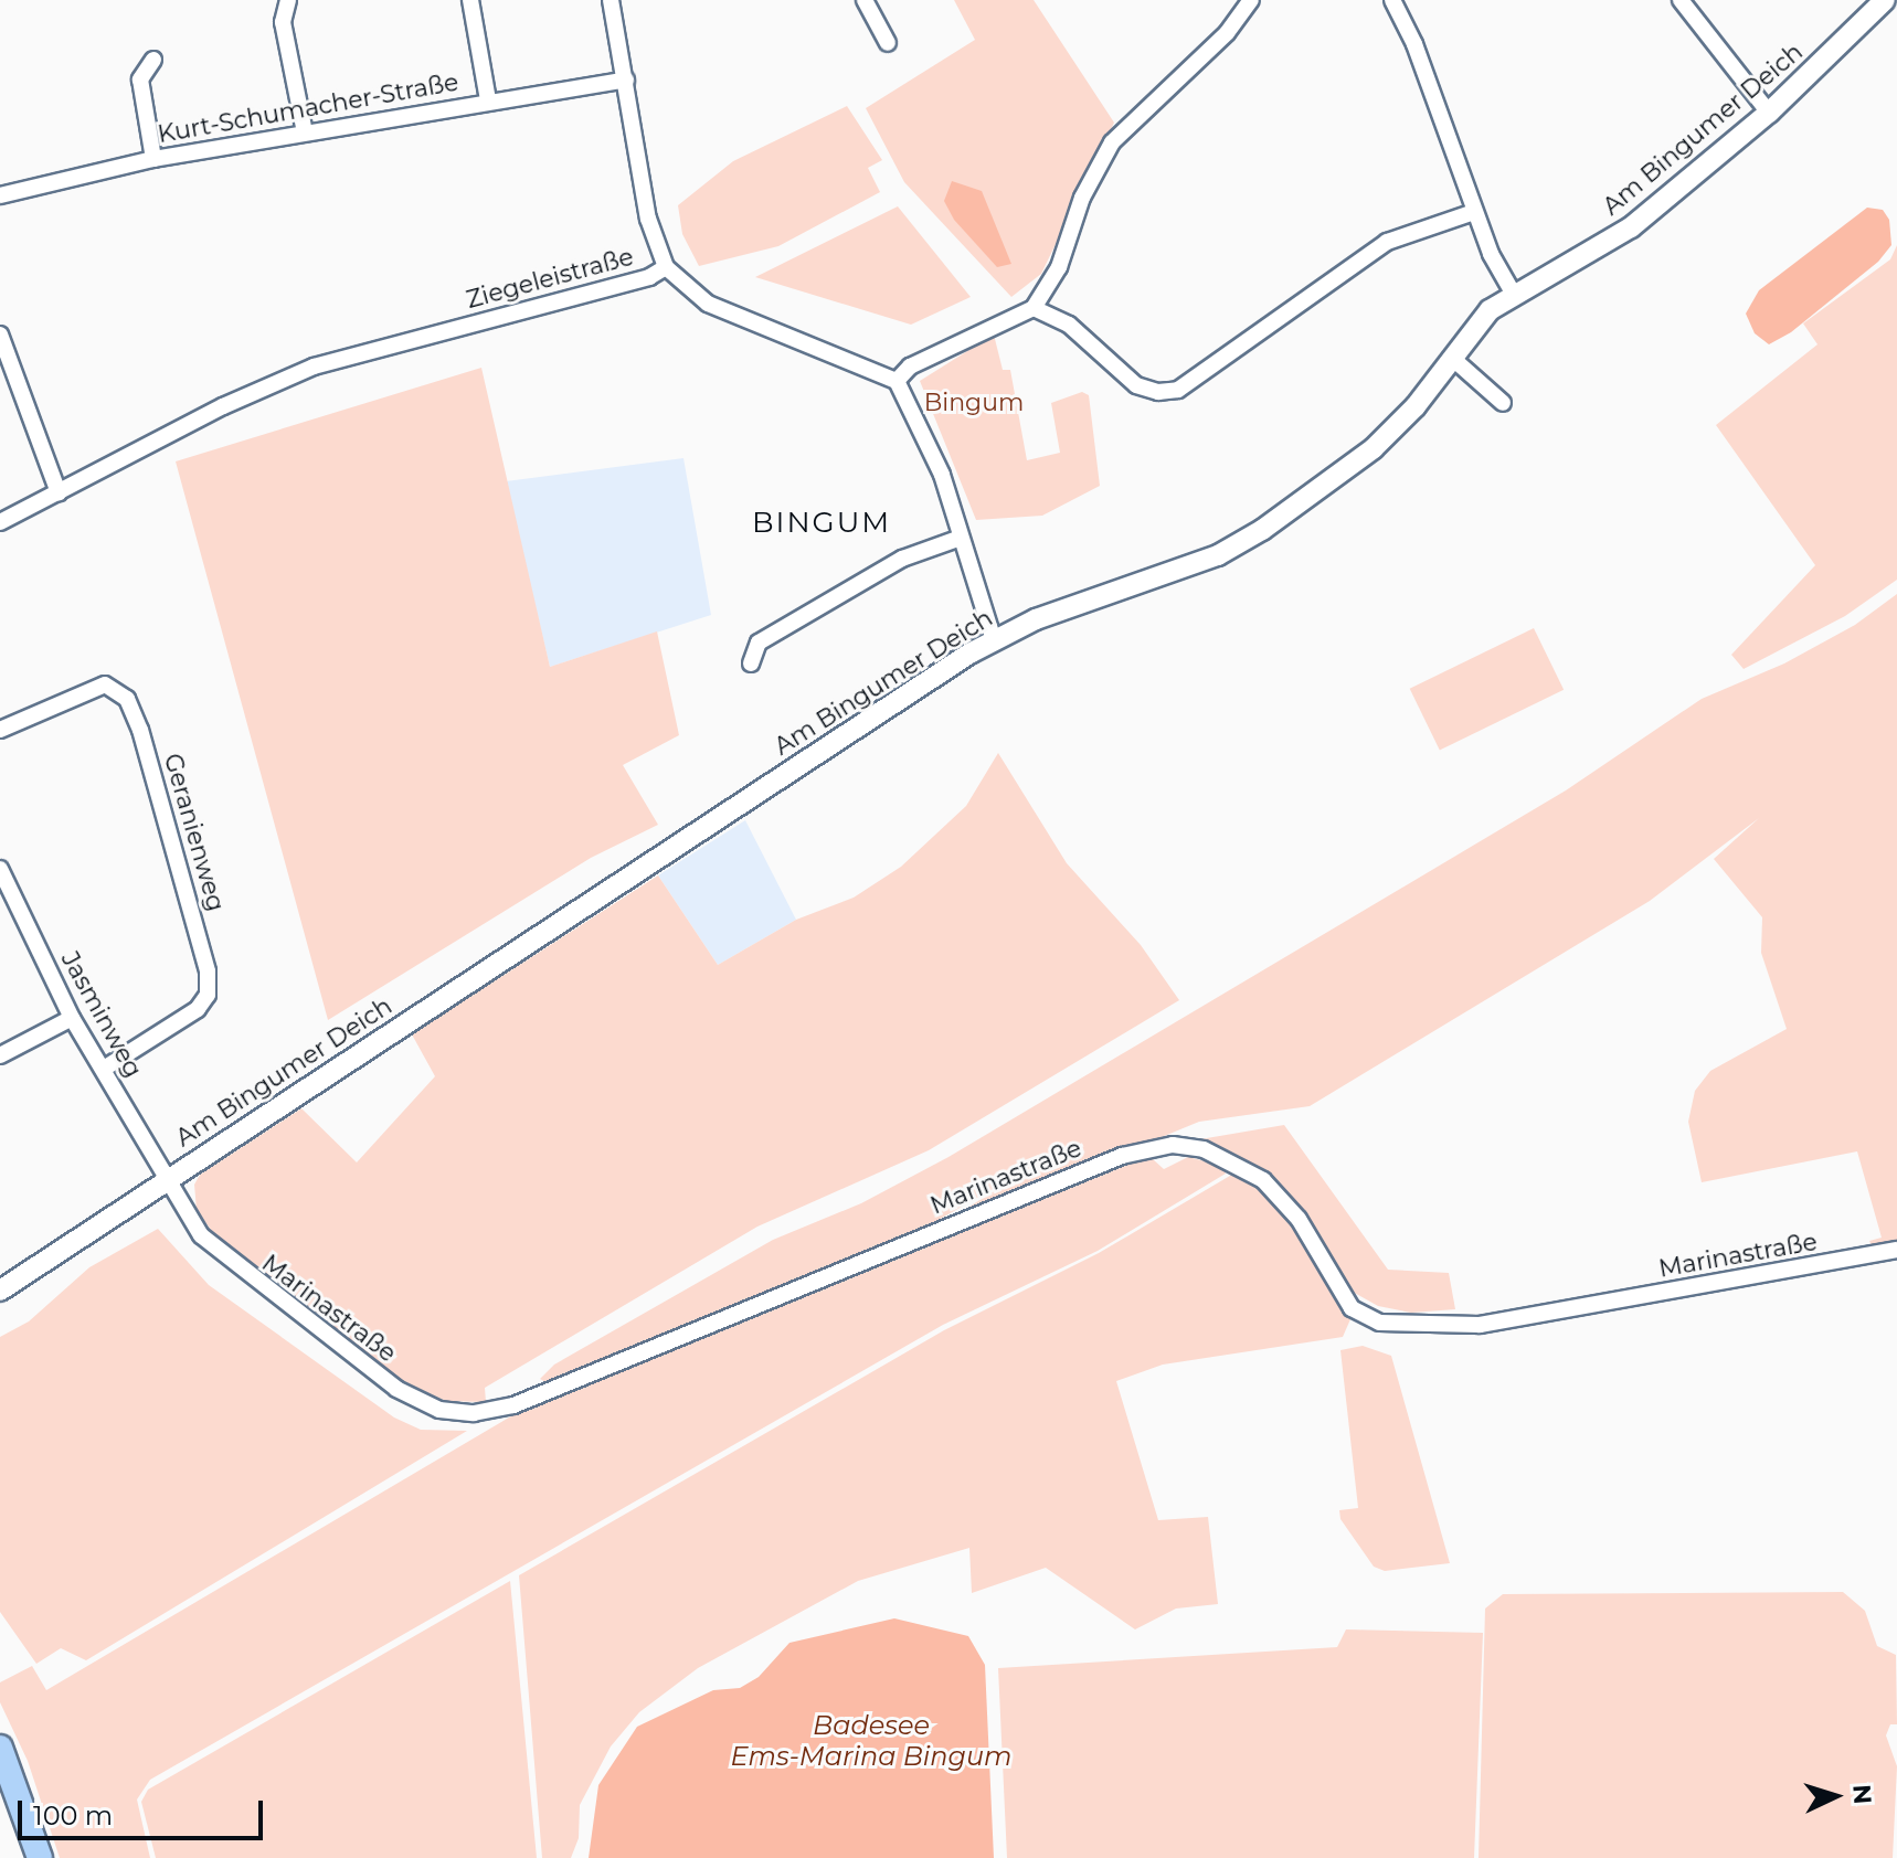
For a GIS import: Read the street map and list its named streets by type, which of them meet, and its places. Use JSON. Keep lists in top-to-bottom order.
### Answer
{
  "streets": {
    "main road": ["Am Bingumer Deich"],
    "street": [
      "Kurt-Schumacher-Straße",
      "Ziegeleistraße",
      "Geranienweg",
      "Jasminweg",
      "Marinastraße"
    ]
  },
  "crossings": [
    ["Am Bingumer Deich", "Jasminweg"],
    ["Am Bingumer Deich", "Marinastraße"],
    ["Geranienweg", "Jasminweg"],
    ["Jasminweg", "Marinastraße"]
  ],
  "districts": ["BINGUM"],
  "water": ["Badesee Ems-Marina Bingum"],
  "parks": ["Bingum"],
  "scale_bar": "100 m",
  "north": "right"
}
